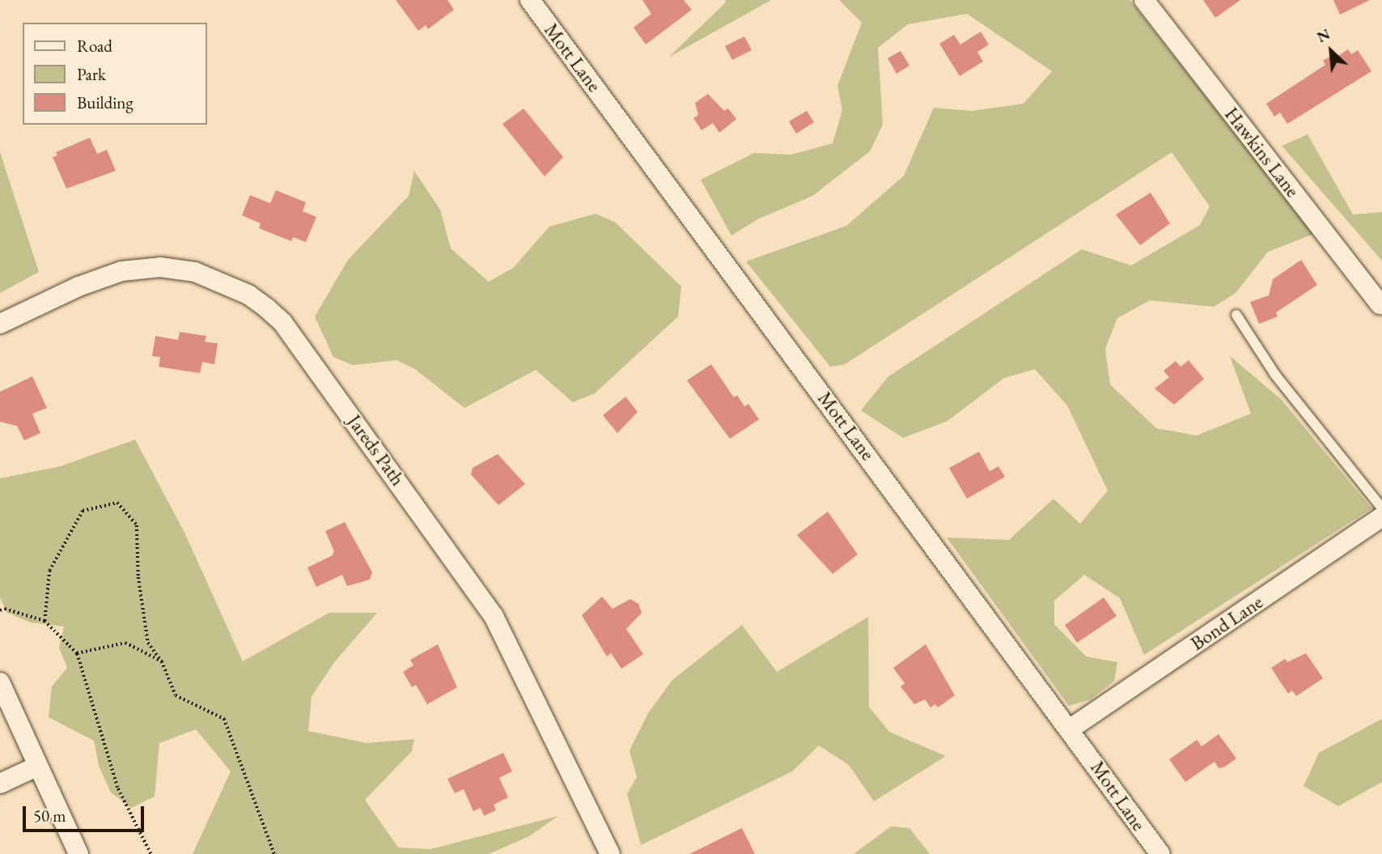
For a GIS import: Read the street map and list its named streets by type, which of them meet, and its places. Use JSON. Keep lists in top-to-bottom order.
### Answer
{
  "streets": {
    "street": [
      "Mott Lane",
      "Hawkins Lane",
      "Jareds Path",
      "Bond Lane"
    ]
  },
  "crossings": [
    ["Mott Lane", "Bond Lane"]
  ],
  "legend": ["Road", "Park", "Building"],
  "scale_bar": "50 m",
  "north": "top left"
}
